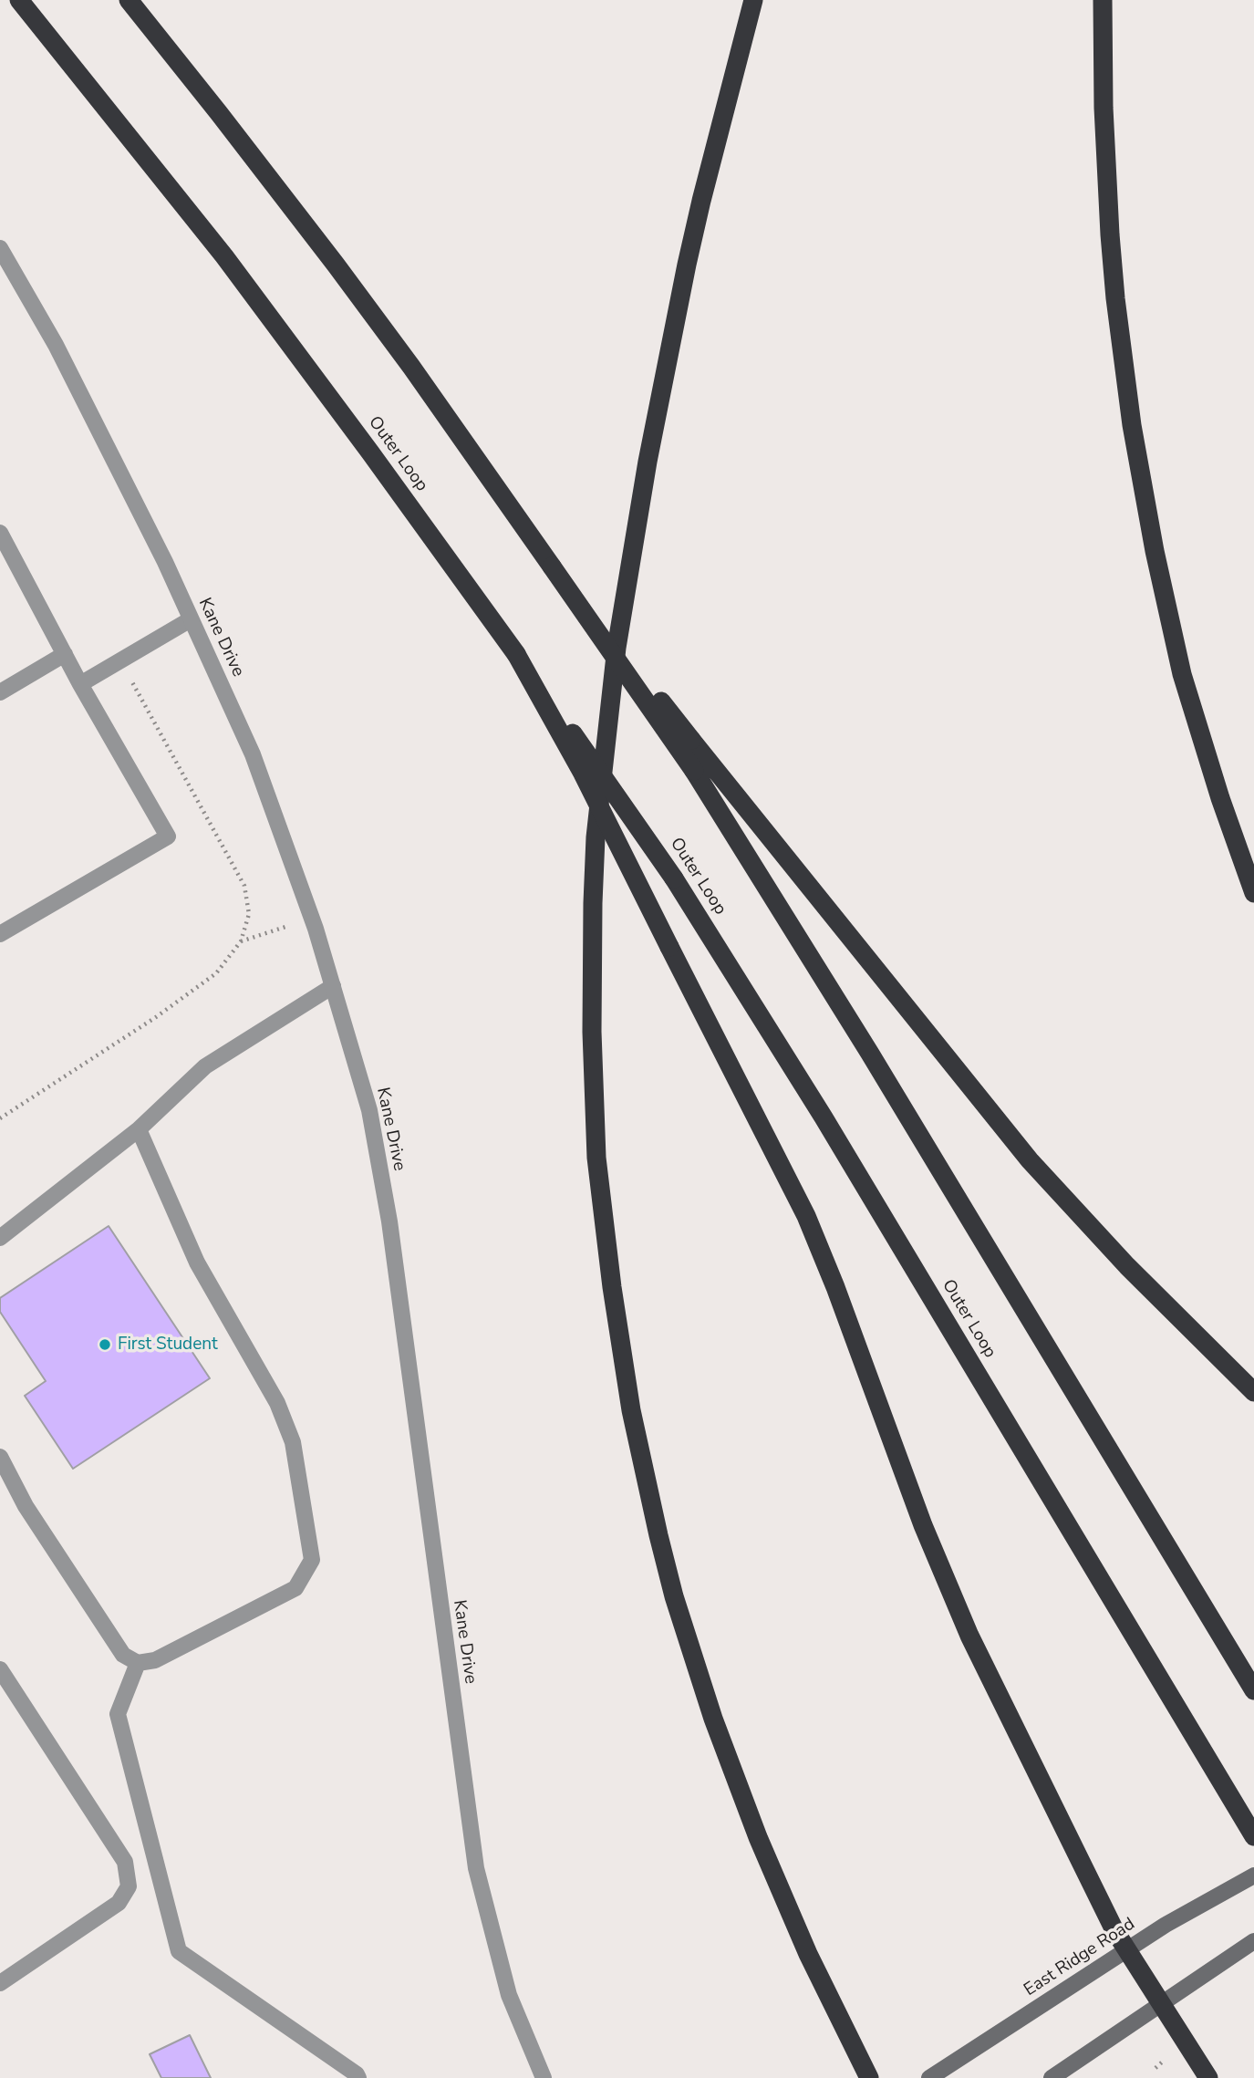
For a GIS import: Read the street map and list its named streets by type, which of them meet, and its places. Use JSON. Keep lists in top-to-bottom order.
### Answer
{
  "streets": {
    "highway": ["Outer Loop"],
    "main road": ["East Ridge Road"],
    "street": ["Kane Drive"]
  },
  "places": ["First Student"]
}
